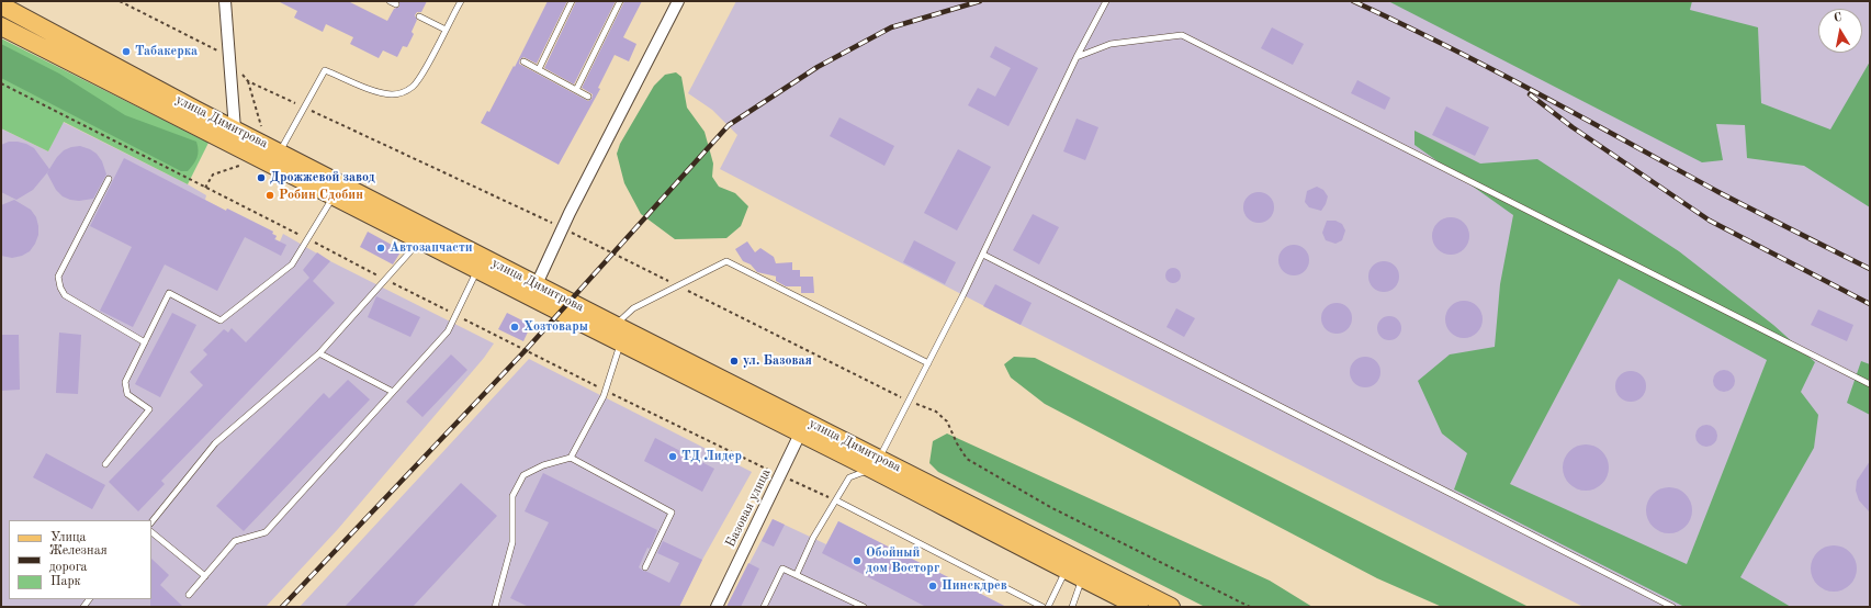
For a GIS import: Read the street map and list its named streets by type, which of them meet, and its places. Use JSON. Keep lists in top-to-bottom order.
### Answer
{
  "streets": {
    "main road": ["улица Димитрова"],
    "street": ["Базовая улица"]
  },
  "crossings": [
    ["улица Димитрова", "Базовая улица"]
  ],
  "places": [
    "Табакерка",
    "Дрожжевой завод",
    "Робин Сдобин",
    "Автозапчасти",
    "Хозтовары",
    "ул. Базовая",
    "ТД Лидер",
    "Обойный дом Восторг",
    "Пинскдрев"
  ],
  "legend": ["Улица", "Железная дорога", "Парк"],
  "north": "top"
}
